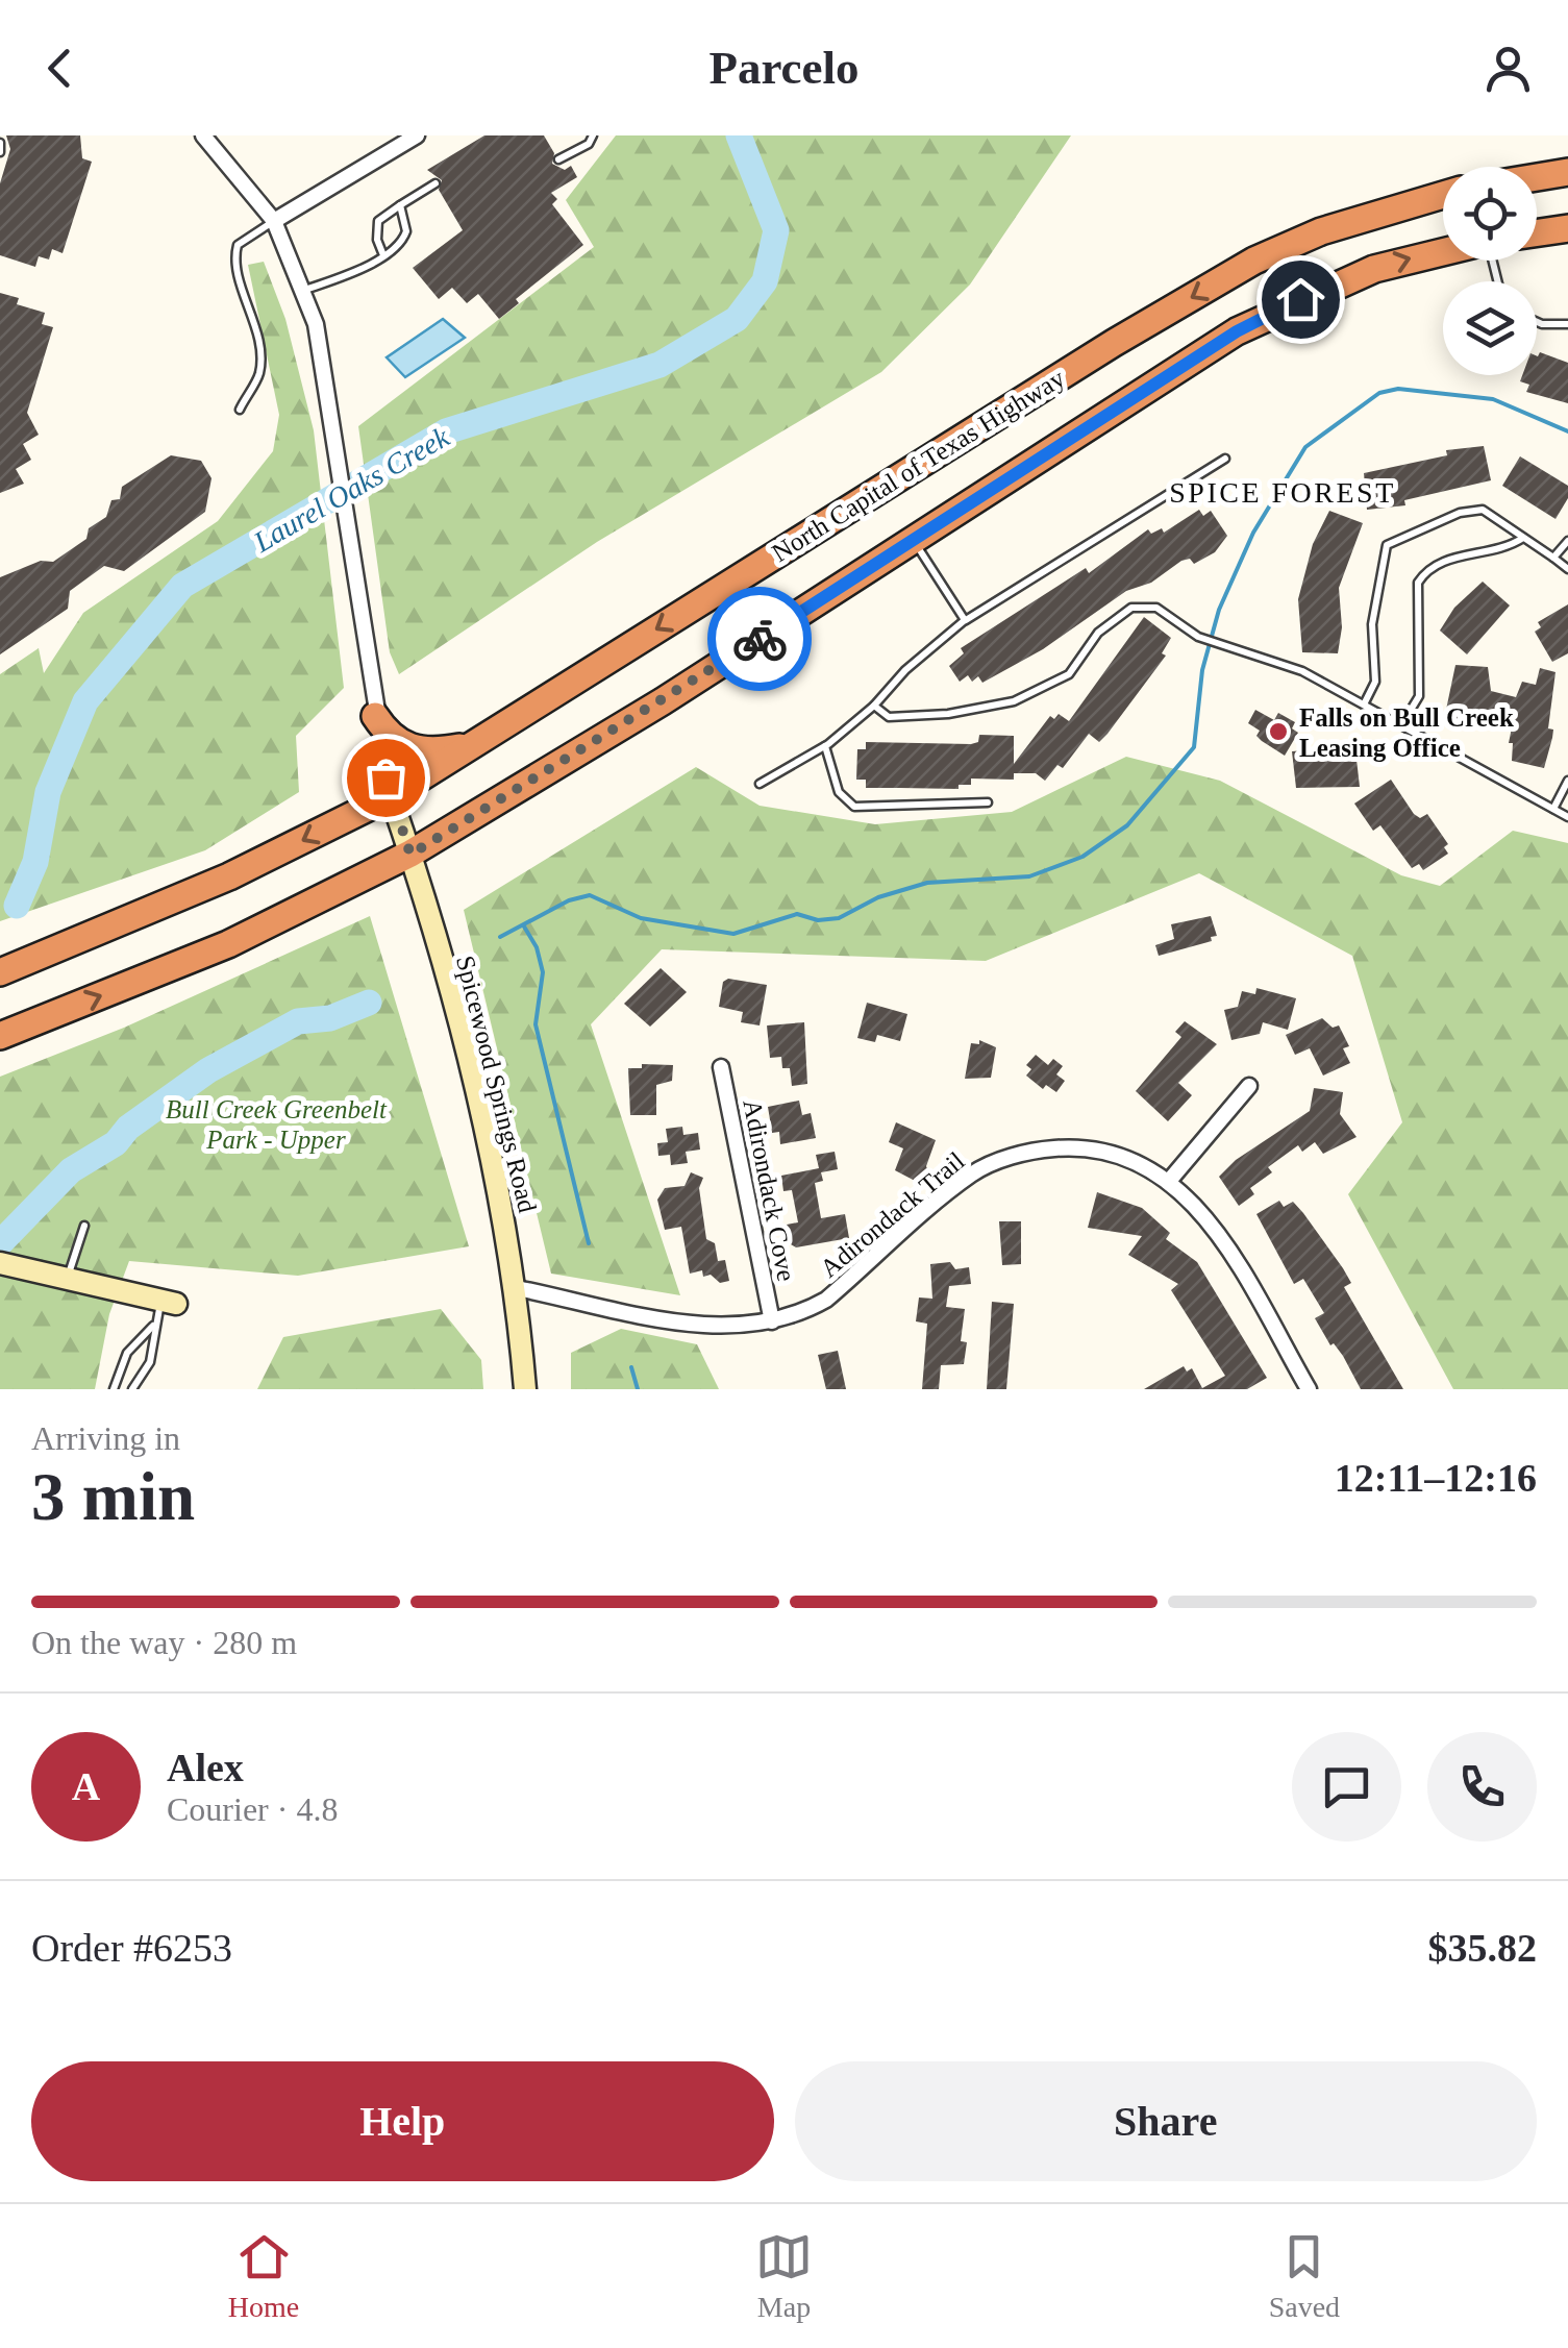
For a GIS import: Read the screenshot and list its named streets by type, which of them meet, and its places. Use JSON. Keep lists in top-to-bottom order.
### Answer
{
  "streets": {
    "highway": ["North Capital of Texas Highway"],
    "main road": ["Spicewood Springs Road"],
    "street": ["Adirondack Cove", "Adirondack Trail"]
  },
  "crossings": [
    ["North Capital of Texas Highway", "Spicewood Springs Road"],
    ["Spicewood Springs Road", "Adirondack Trail"],
    ["Adirondack Cove", "Adirondack Trail"]
  ],
  "districts": ["SPICE FOREST"],
  "water": ["Laurel Oaks Creek"],
  "parks": ["Bull Creek Greenbelt Park - Upper"],
  "places": ["Falls on Bull Creek Leasing Office"],
  "page": {
    "header": "Parcelo",
    "heading": ["3 min", "Arriving in", "12:11–12:16"],
    "panel": [
      "Alex",
      "Courier · 4.8",
      "Order #6253",
      "$35.82"
    ],
    "bar": "On the way · 280 m",
    "round": "A",
    "buttons": ["Help", "Share"],
    "tabs": ["Home", "Map", "Saved"]
  }
}
